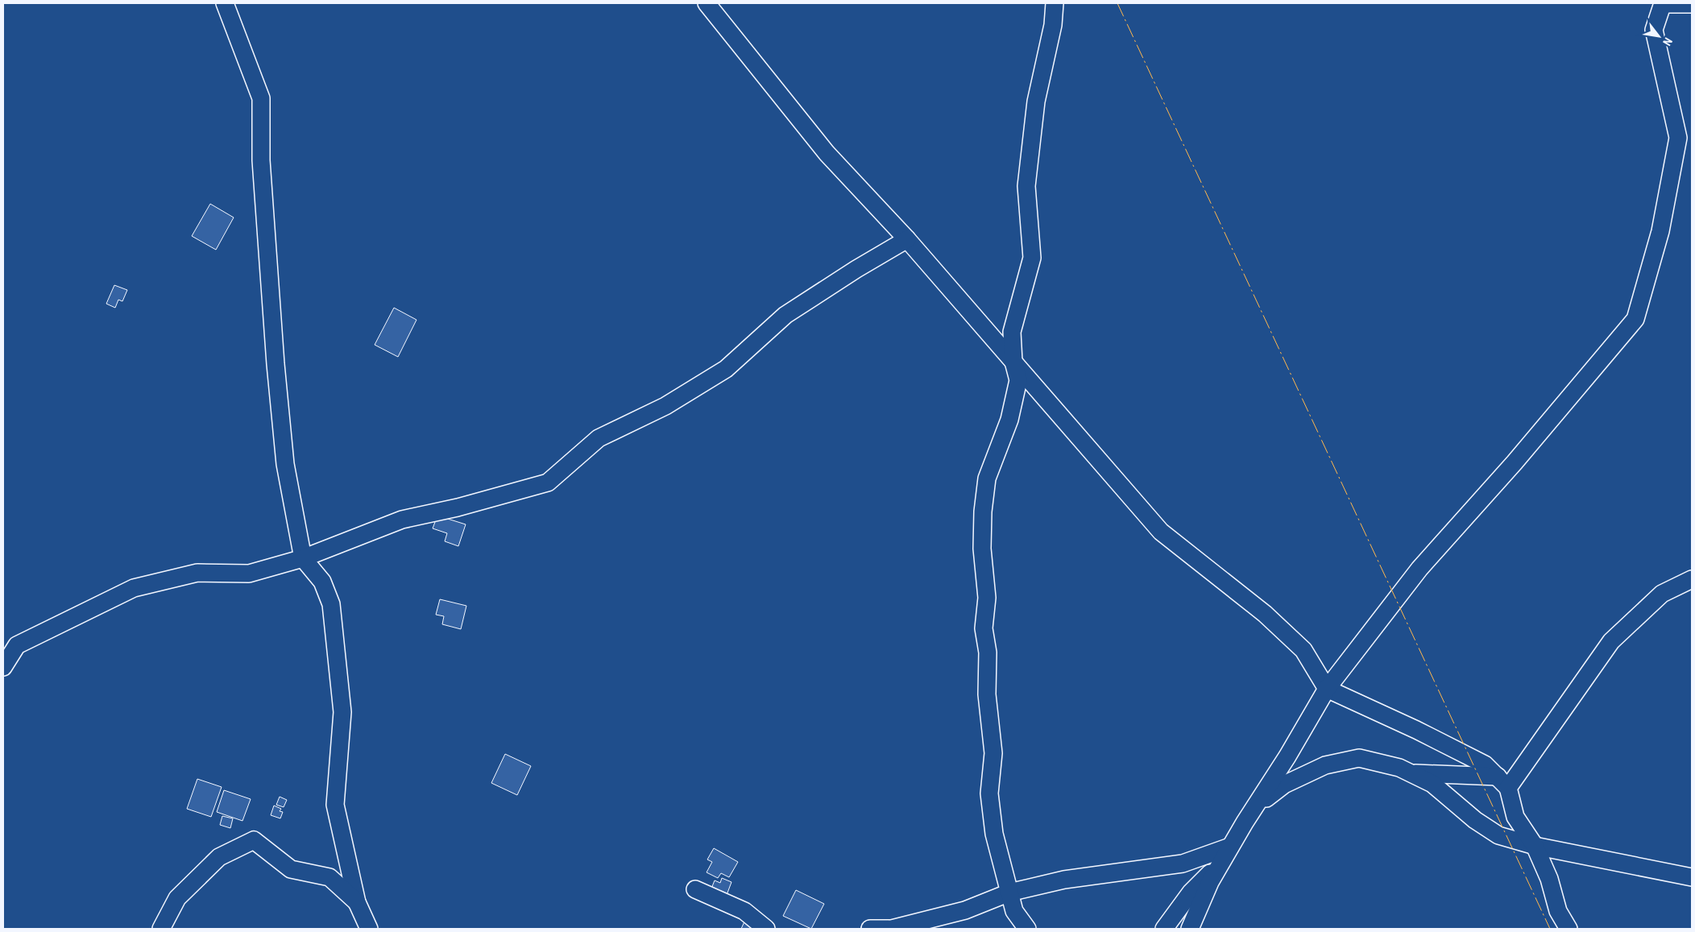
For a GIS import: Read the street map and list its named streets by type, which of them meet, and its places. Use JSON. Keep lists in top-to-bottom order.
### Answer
{
  "north": "bottom right"
}
